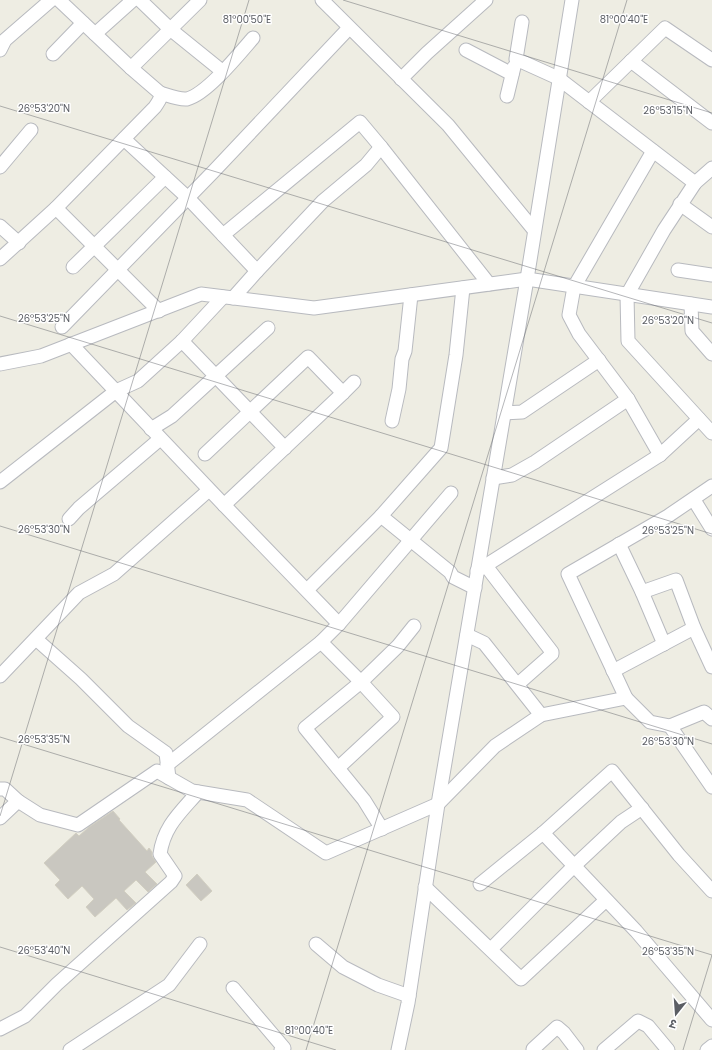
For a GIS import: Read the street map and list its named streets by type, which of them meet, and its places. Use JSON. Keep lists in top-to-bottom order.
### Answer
{
  "north": "bottom",
  "coordinates": [
    "81°00'50\"E",
    "81°00'40\"E",
    "26°53'20\"N",
    "26°53'15\"N",
    "26°53'25\"N",
    "26°53'30\"N",
    "26°53'35\"N",
    "26°53'40\"N"
  ]
}
